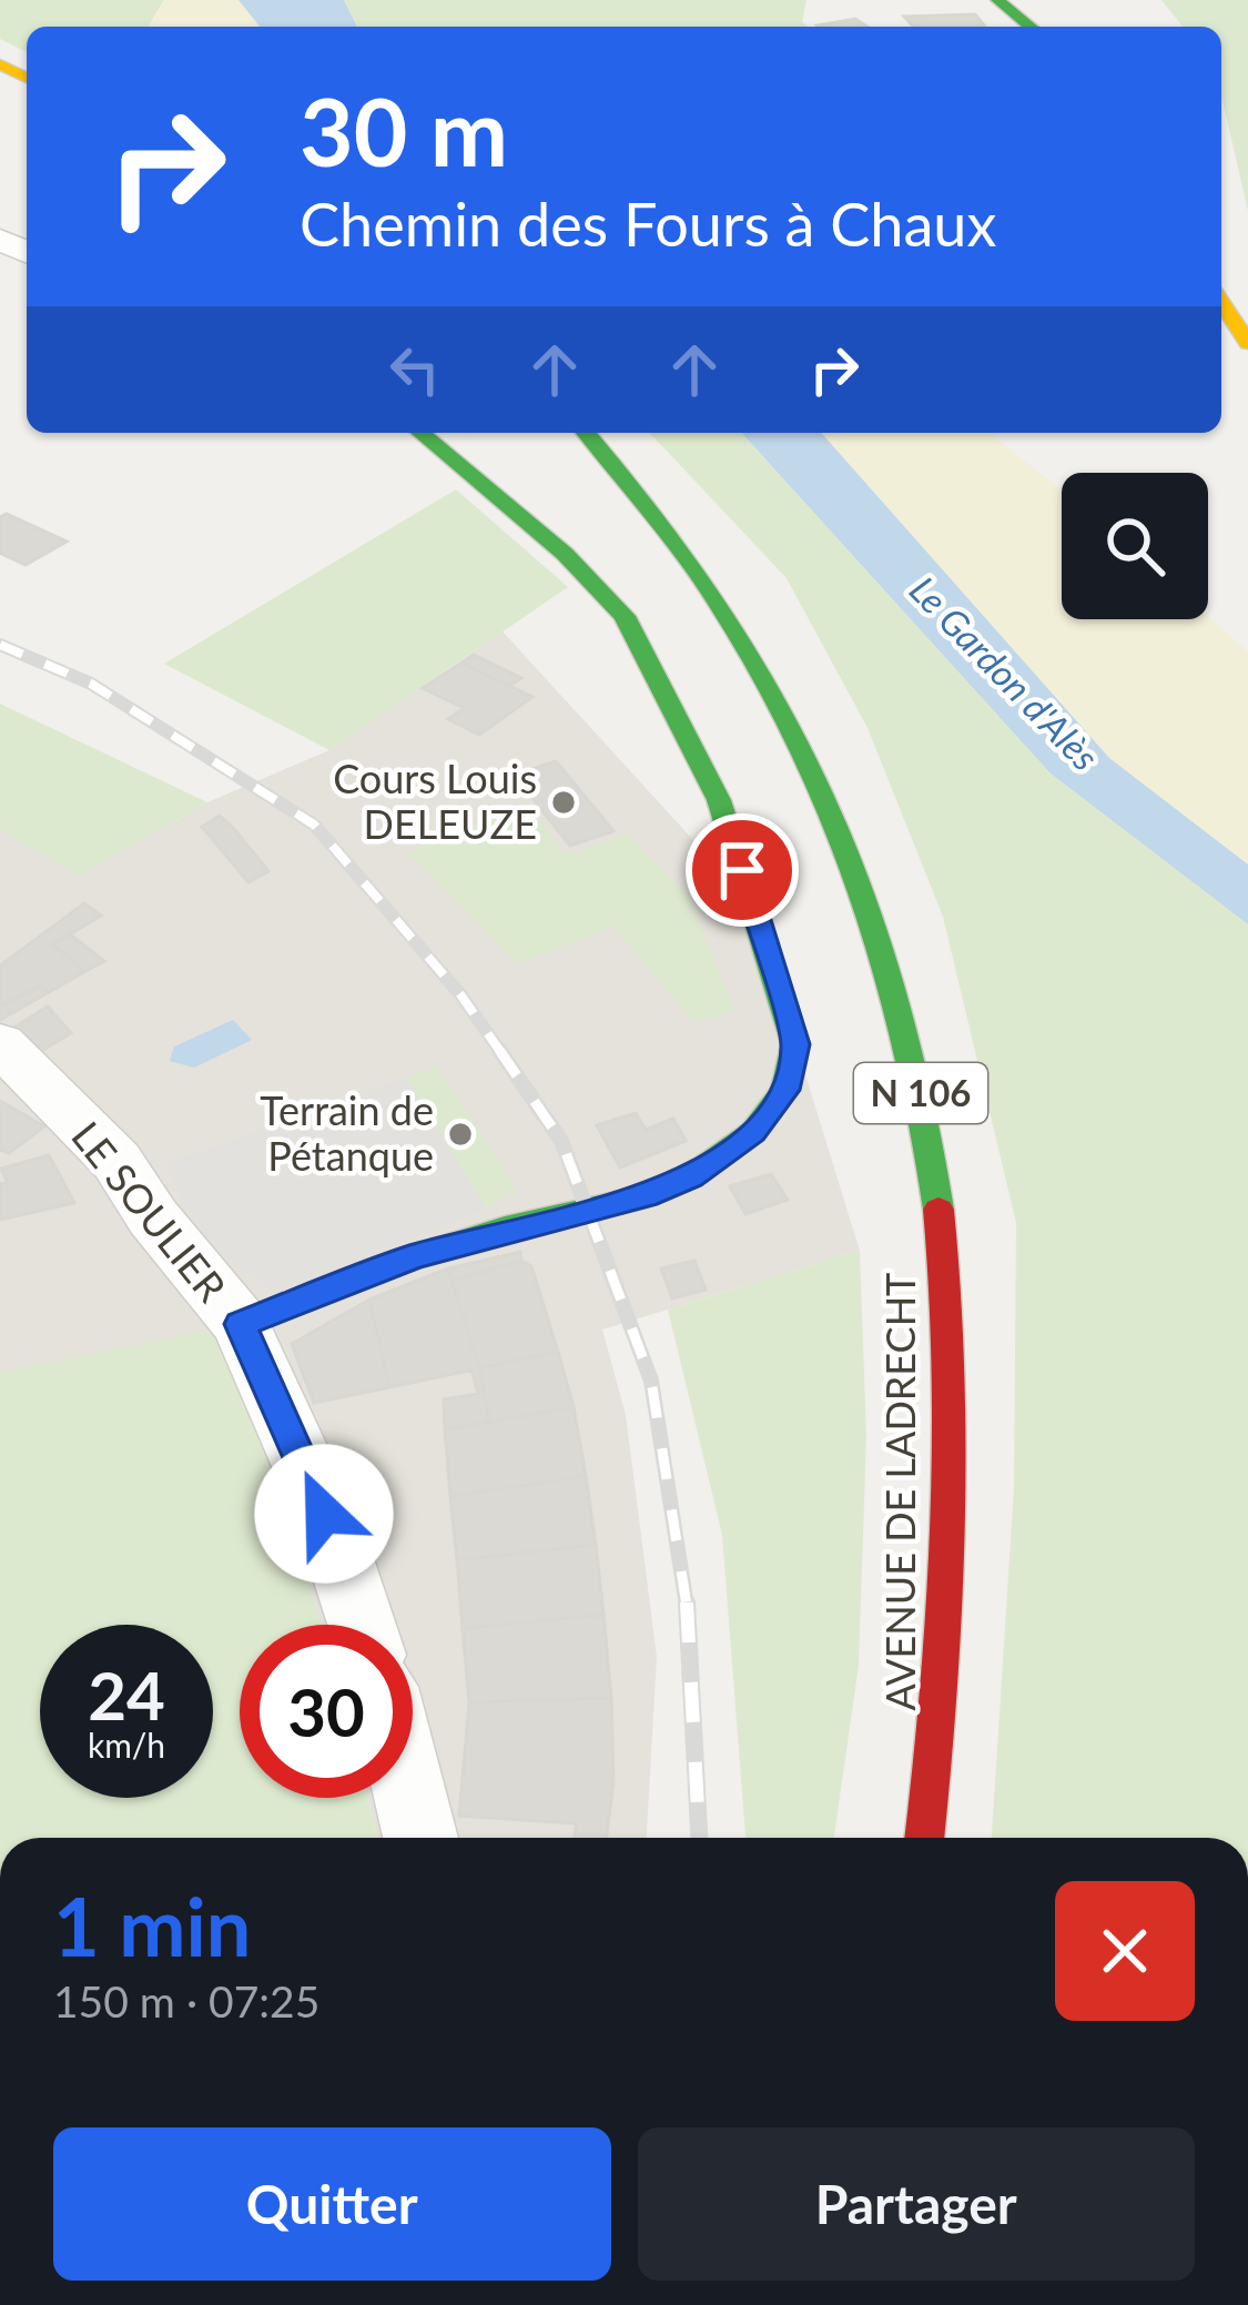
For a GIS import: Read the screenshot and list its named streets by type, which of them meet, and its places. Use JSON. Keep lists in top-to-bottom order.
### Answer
{
  "streets": {
    "main road": ["N 106", "AVENUE DE LADRECHT"],
    "street": ["LE SOULIER"]
  },
  "water": ["Le Gardon d'Alès"],
  "places": ["Cours Louis DELEUZE", "Terrain de Pétanque"],
  "page": {
    "turn": ["30 m", "Chemin des Fours à Chaux"],
    "speed": "24 km/h",
    "limit": "30",
    "heading": ["1 min", "150 m · 07:25"],
    "buttons": ["Quitter", "Partager"]
  }
}
